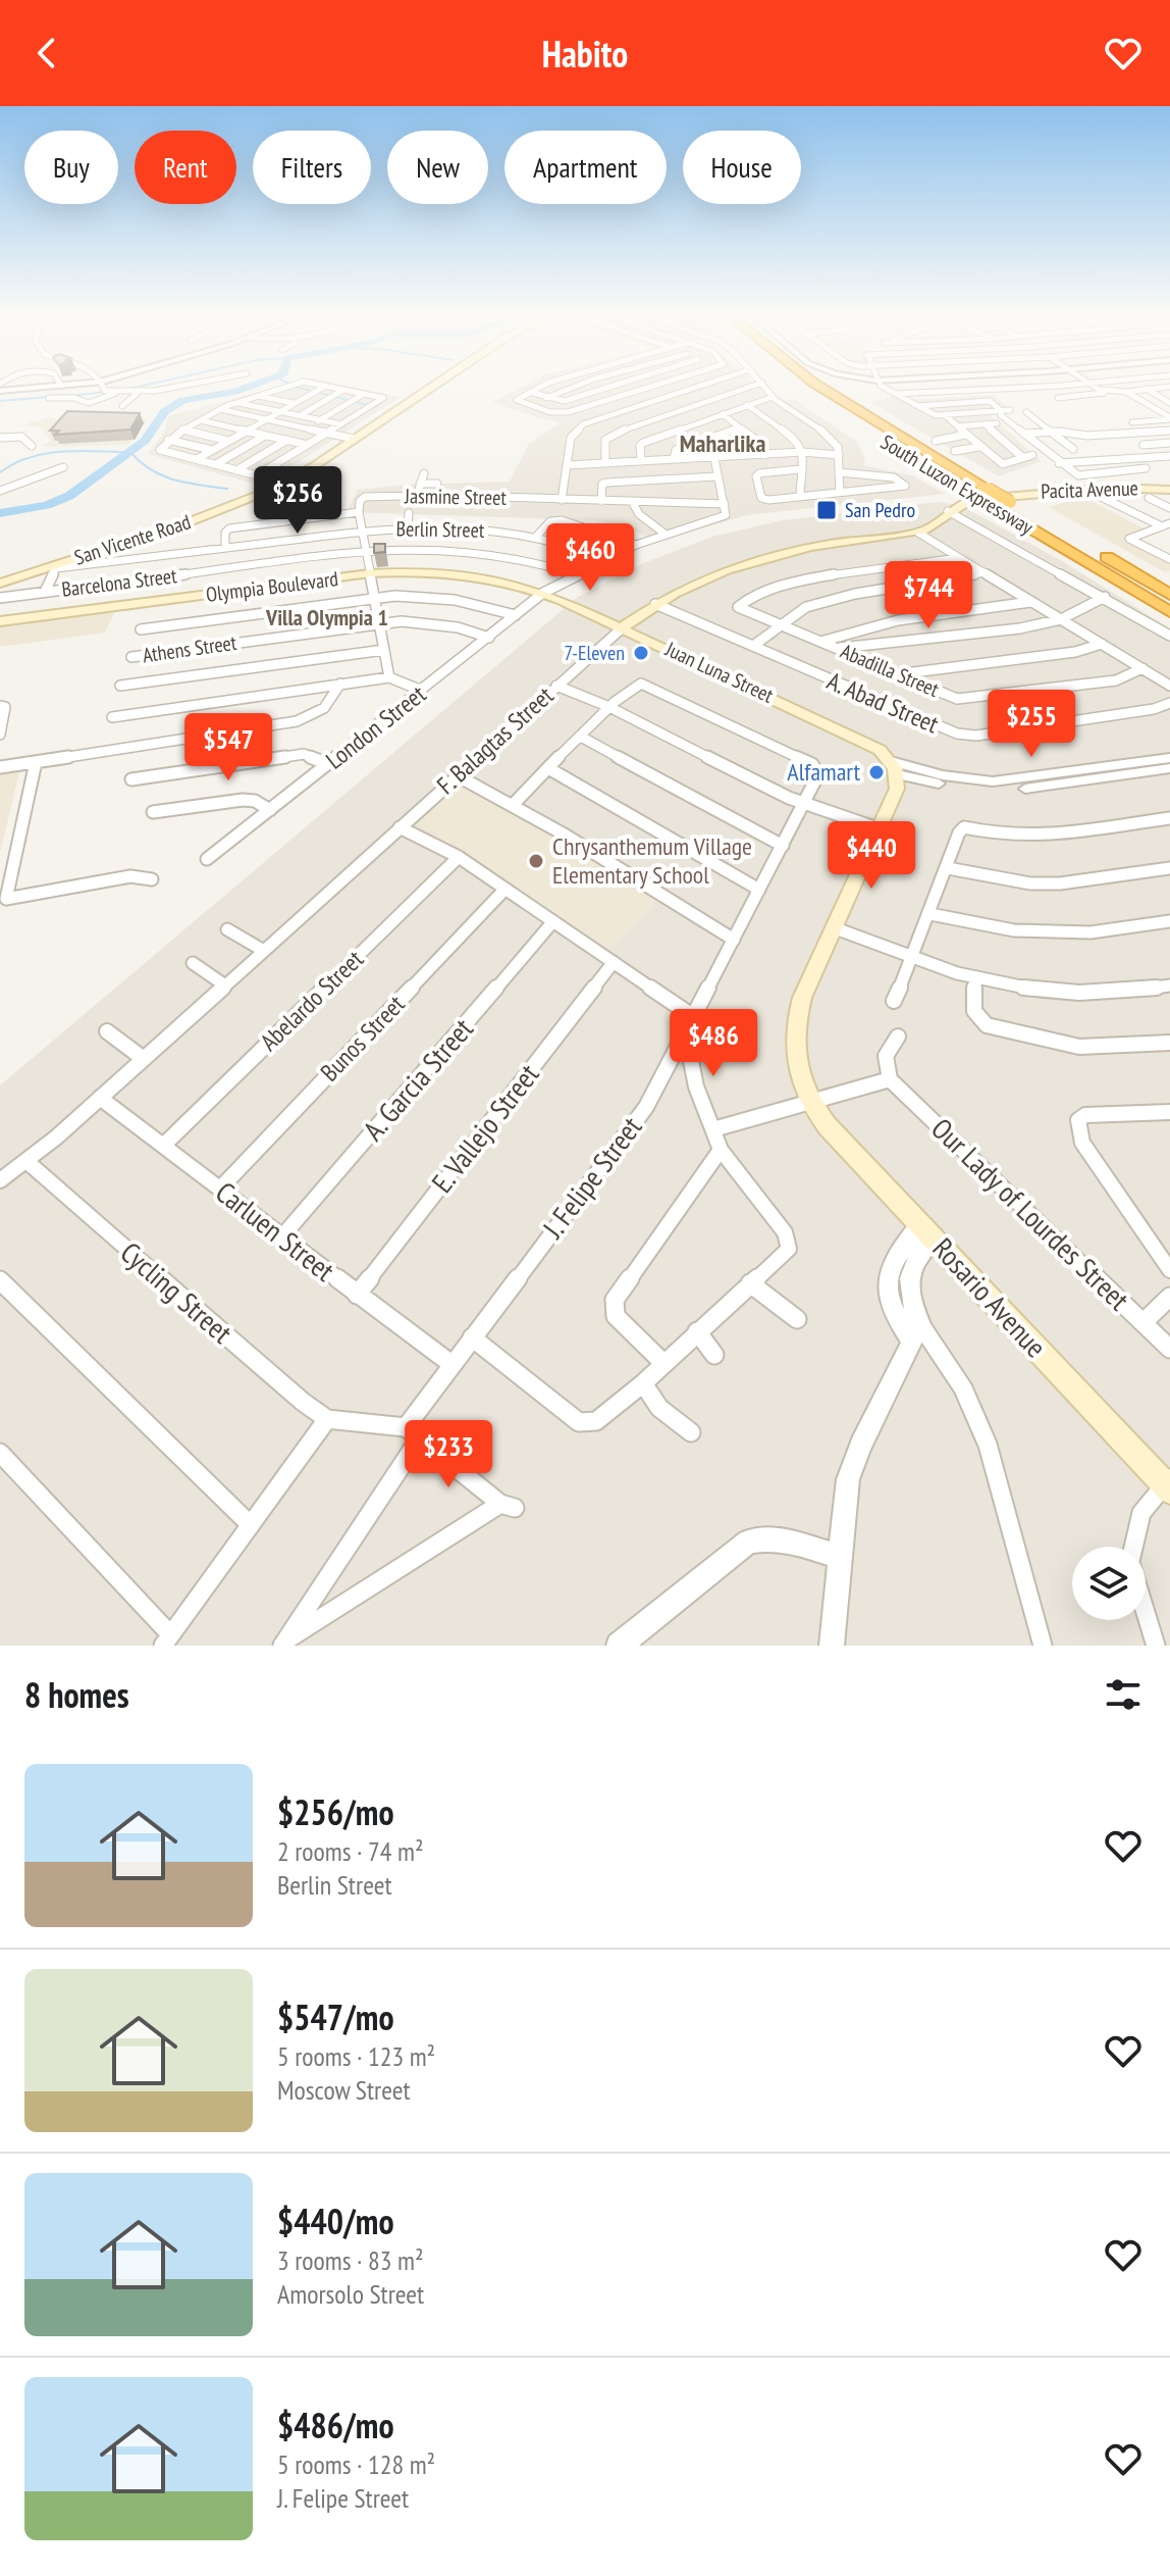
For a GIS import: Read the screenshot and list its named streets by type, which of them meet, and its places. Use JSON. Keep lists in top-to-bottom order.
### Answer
{
  "streets": {
    "highway": ["South Luzon Expressway"],
    "main road": [
      "Pacita Avenue",
      "San Vicente Road",
      "Olympia Boulevard",
      "Juan Luna Street",
      "F. Balagtas Street",
      "Rosario Avenue"
    ],
    "street": [
      "Jasmine Street",
      "Berlin Street",
      "Barcelona Street",
      "Athens Street",
      "Abadilla Street",
      "A. Abad Street",
      "London Street",
      "Abelardo Street",
      "Bunos Street",
      "A. Garcia Street",
      "E. Vallejo Street",
      "J. Felipe Street",
      "Our Lady of Lourdes Street",
      "Carluen Street",
      "Cycling Street"
    ]
  },
  "crossings": [
    ["South Luzon Expressway", "Pacita Avenue"],
    ["South Luzon Expressway", "F. Balagtas Street"],
    ["Pacita Avenue", "F. Balagtas Street"],
    ["Jasmine Street", "London Street"],
    ["Berlin Street", "Barcelona Street"],
    ["Berlin Street", "London Street"],
    ["Barcelona Street", "London Street"],
    ["Olympia Boulevard", "Juan Luna Street"],
    ["Olympia Boulevard", "London Street"],
    ["Athens Street", "London Street"],
    ["Juan Luna Street", "London Street"],
    ["Juan Luna Street", "F. Balagtas Street"],
    ["A. Abad Street", "F. Balagtas Street"],
    ["F. Balagtas Street", "Carluen Street"],
    ["F. Balagtas Street", "Cycling Street"],
    ["Abelardo Street", "Carluen Street"],
    ["Bunos Street", "Carluen Street"],
    ["A. Garcia Street", "Carluen Street"],
    ["E. Vallejo Street", "Carluen Street"],
    ["J. Felipe Street", "Carluen Street"]
  ],
  "districts": ["Maharlika", "Villa Olympia 1"],
  "places": {
    "transit": ["San Pedro"],
    "other": ["7-Eleven", "Alfamart", "Chrysanthemum Village Elementary School"]
  },
  "page": {
    "header": "Habito",
    "chip": [
      "Buy",
      "Rent",
      "Filters",
      "New",
      "Apartment",
      "House"
    ],
    "price": [
      "$256",
      "$460",
      "$744",
      "$255",
      "$547",
      "$440",
      "$486",
      "$233"
    ],
    "heading": "8 homes",
    "list": [
      {
        "name": "$256/mo",
        "note": "2 rooms · 74 m² · Berlin Street"
      },
      {
        "name": "$547/mo",
        "note": "5 rooms · 123 m² · Moscow Street"
      },
      {
        "name": "$440/mo",
        "note": "3 rooms · 83 m² · Amorsolo Street"
      },
      {
        "name": "$486/mo",
        "note": "5 rooms · 128 m² · J. Felipe Street"
      }
    ]
  }
}
